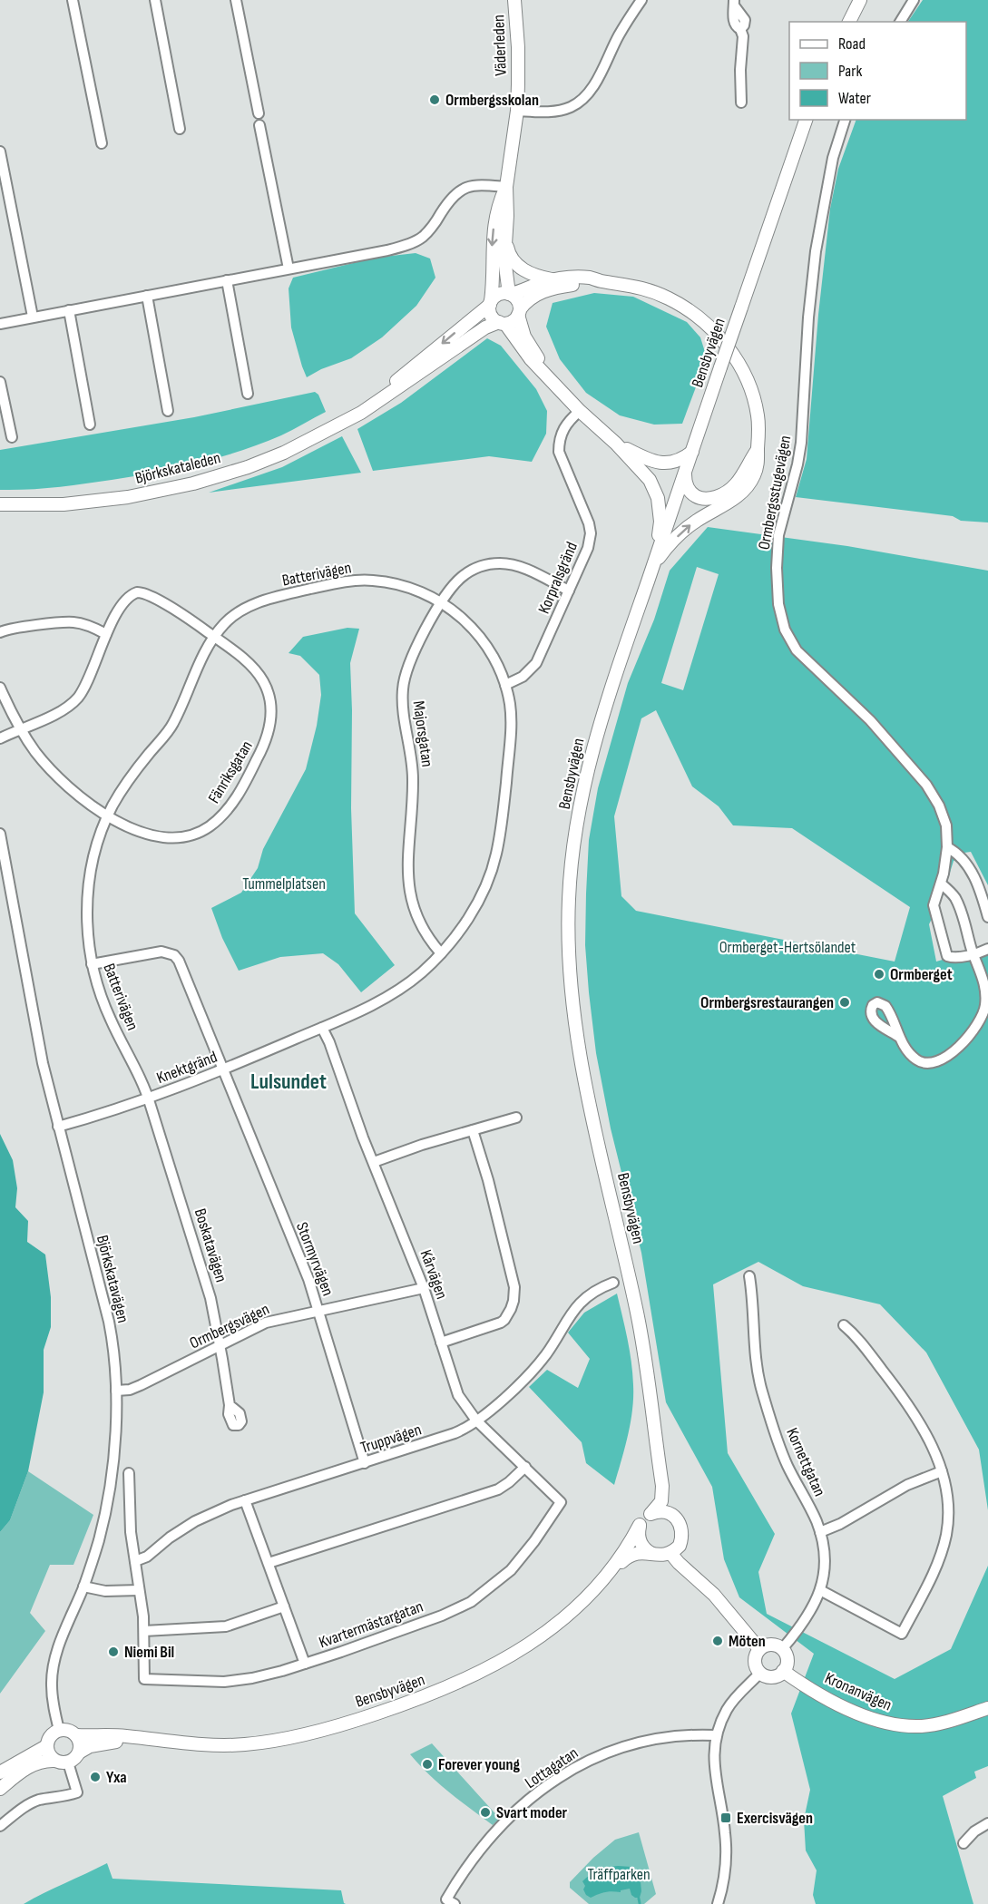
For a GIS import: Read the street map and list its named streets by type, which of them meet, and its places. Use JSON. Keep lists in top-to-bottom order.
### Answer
{
  "streets": {
    "main road": [
      "Väderleden",
      "Bensbyvägen",
      "Björkskataleden",
      "Kronanvägen"
    ],
    "street": [
      "Ormbergsstugevägen",
      "Batterivägen",
      "Korpralsgränd",
      "Majorsgatan",
      "Fänriksgatan",
      "Knektgränd",
      "Boskatavägen",
      "Stormyrvägen",
      "Kårvägen",
      "Björkskatavägen",
      "Ormbergsvägen",
      "Truppvägen",
      "Kornettgatan",
      "Kvartermästargatan",
      "Lottagatan"
    ]
  },
  "crossings": [
    ["Väderleden", "Björkskataleden"],
    ["Bensbyvägen", "Björkskatavägen"],
    ["Batterivägen", "Korpralsgränd"],
    ["Batterivägen", "Majorsgatan"],
    ["Batterivägen", "Fänriksgatan"],
    ["Batterivägen", "Knektgränd"],
    ["Batterivägen", "Boskatavägen"],
    ["Batterivägen", "Stormyrvägen"],
    ["Batterivägen", "Kårvägen"],
    ["Korpralsgränd", "Majorsgatan"],
    ["Knektgränd", "Boskatavägen"],
    ["Knektgränd", "Stormyrvägen"],
    ["Knektgränd", "Kårvägen"],
    ["Knektgränd", "Björkskatavägen"],
    ["Boskatavägen", "Ormbergsvägen"],
    ["Stormyrvägen", "Ormbergsvägen"],
    ["Stormyrvägen", "Truppvägen"],
    ["Kårvägen", "Ormbergsvägen"],
    ["Kårvägen", "Truppvägen"],
    ["Kårvägen", "Kvartermästargatan"],
    ["Björkskatavägen", "Ormbergsvägen"],
    ["Kornettgatan", "Kronanvägen"]
  ],
  "districts": ["Lulsundet"],
  "parks": ["Tummelplatsen", "Ormberget-Hertsölandet", "Träffparken"],
  "places": {
    "other": [
      "Ormbergsskolan",
      "Ormberget",
      "Ormbergsrestaurangen",
      "Möten",
      "Niemi Bil",
      "Forever young",
      "Yxa",
      "Svart moder"
    ],
    "transit": ["Exercisvägen"]
  },
  "legend": ["Road", "Park", "Water"]
}
